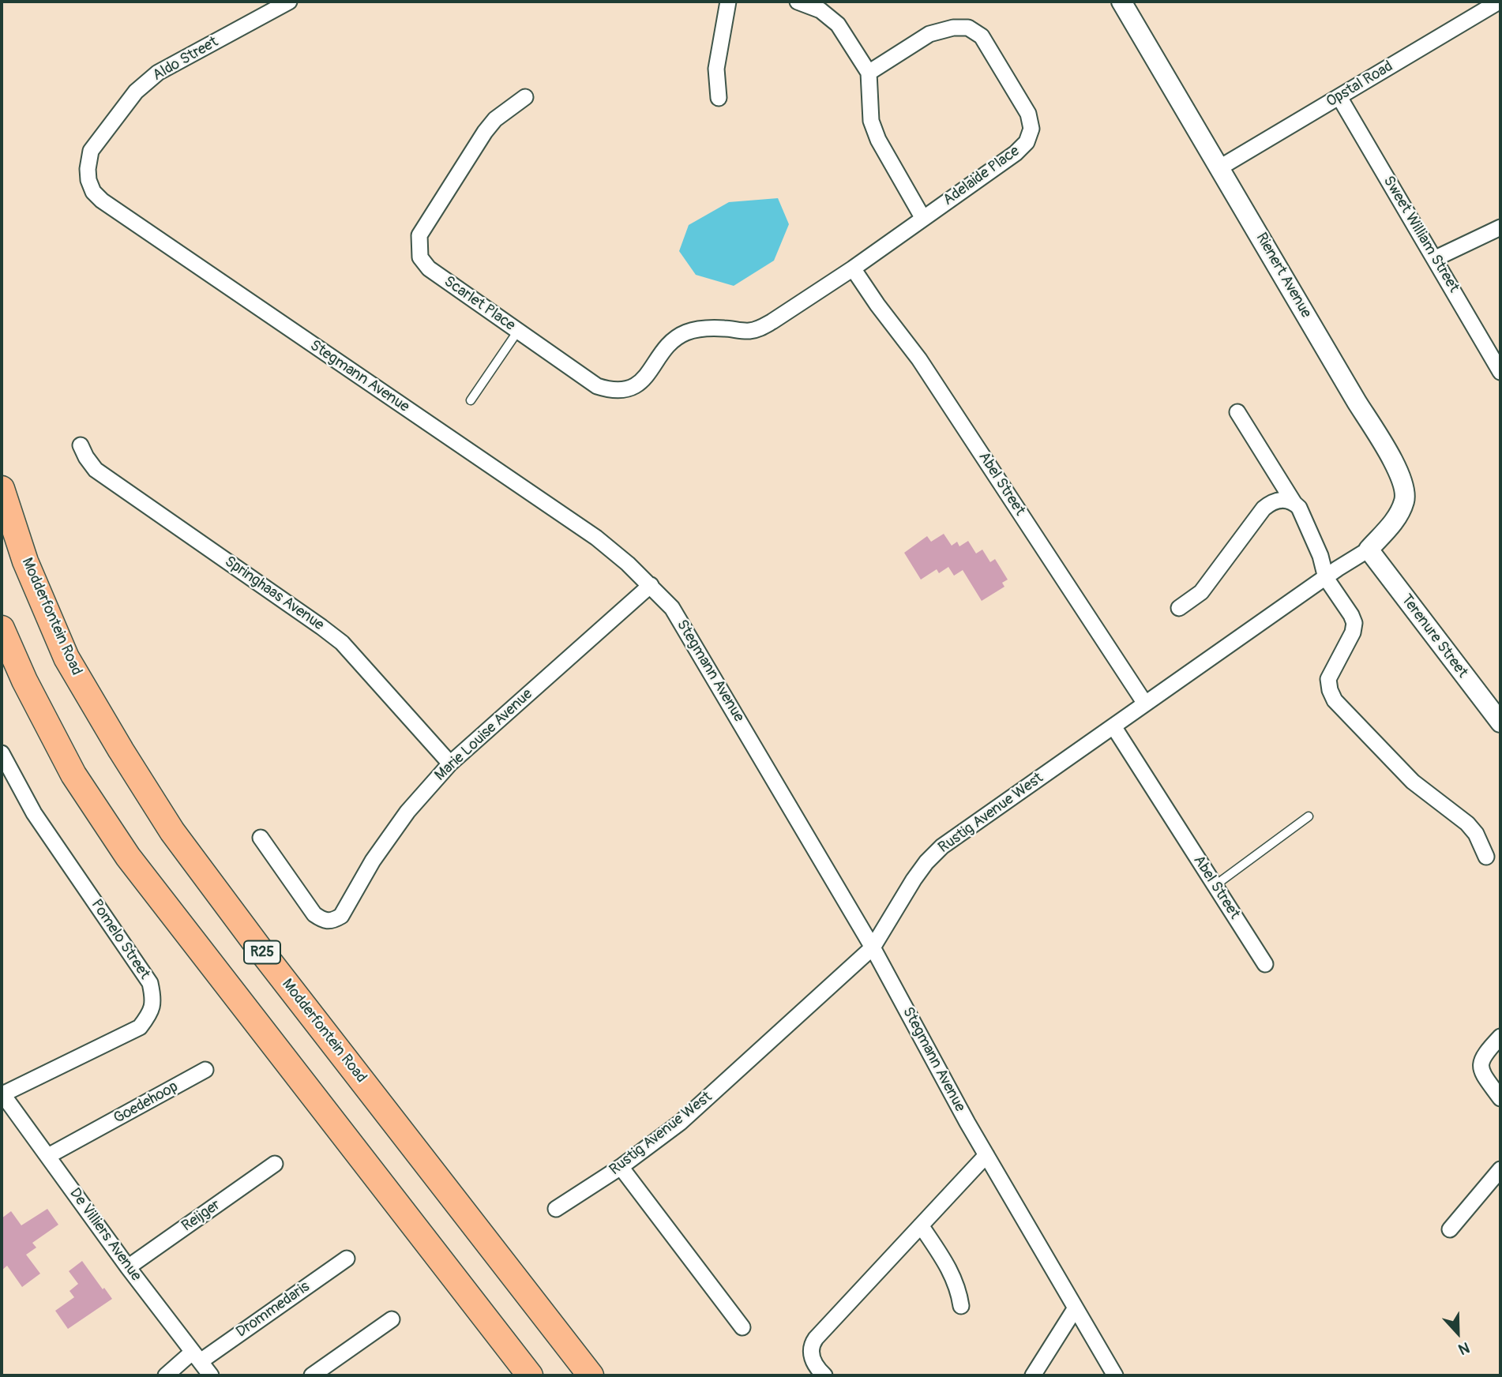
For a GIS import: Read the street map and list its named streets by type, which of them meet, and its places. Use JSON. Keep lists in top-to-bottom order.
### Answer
{
  "streets": {
    "main road": ["Modderfontein Road", "R25"],
    "street": [
      "Aldo Street",
      "Opstal Road",
      "Adelaide Place",
      "Sweet William Street",
      "Rienert Avenue",
      "Scarlet Place",
      "Stegmann Avenue",
      "Abel Street",
      "Springhaas Avenue",
      "Terenure Street",
      "Marie Louise Avenue",
      "Rustig Avenue West",
      "Pomelo Street",
      "Goedehoop",
      "Reijger",
      "De Villiers Avenue",
      "Drommedaris"
    ]
  },
  "crossings": [
    ["Aldo Street", "Stegmann Avenue"],
    ["Opstal Road", "Sweet William Street"],
    ["Opstal Road", "Rienert Avenue"],
    ["Adelaide Place", "Scarlet Place"],
    ["Adelaide Place", "Abel Street"],
    ["Rienert Avenue", "Terenure Street"],
    ["Rienert Avenue", "Rustig Avenue West"],
    ["Stegmann Avenue", "Marie Louise Avenue"],
    ["Stegmann Avenue", "Rustig Avenue West"],
    ["Abel Street", "Rustig Avenue West"],
    ["Springhaas Avenue", "Marie Louise Avenue"],
    ["Terenure Street", "Rustig Avenue West"],
    ["Pomelo Street", "De Villiers Avenue"],
    ["Goedehoop", "De Villiers Avenue"],
    ["Reijger", "De Villiers Avenue"],
    ["De Villiers Avenue", "Drommedaris"]
  ],
  "north": "bottom"
}
